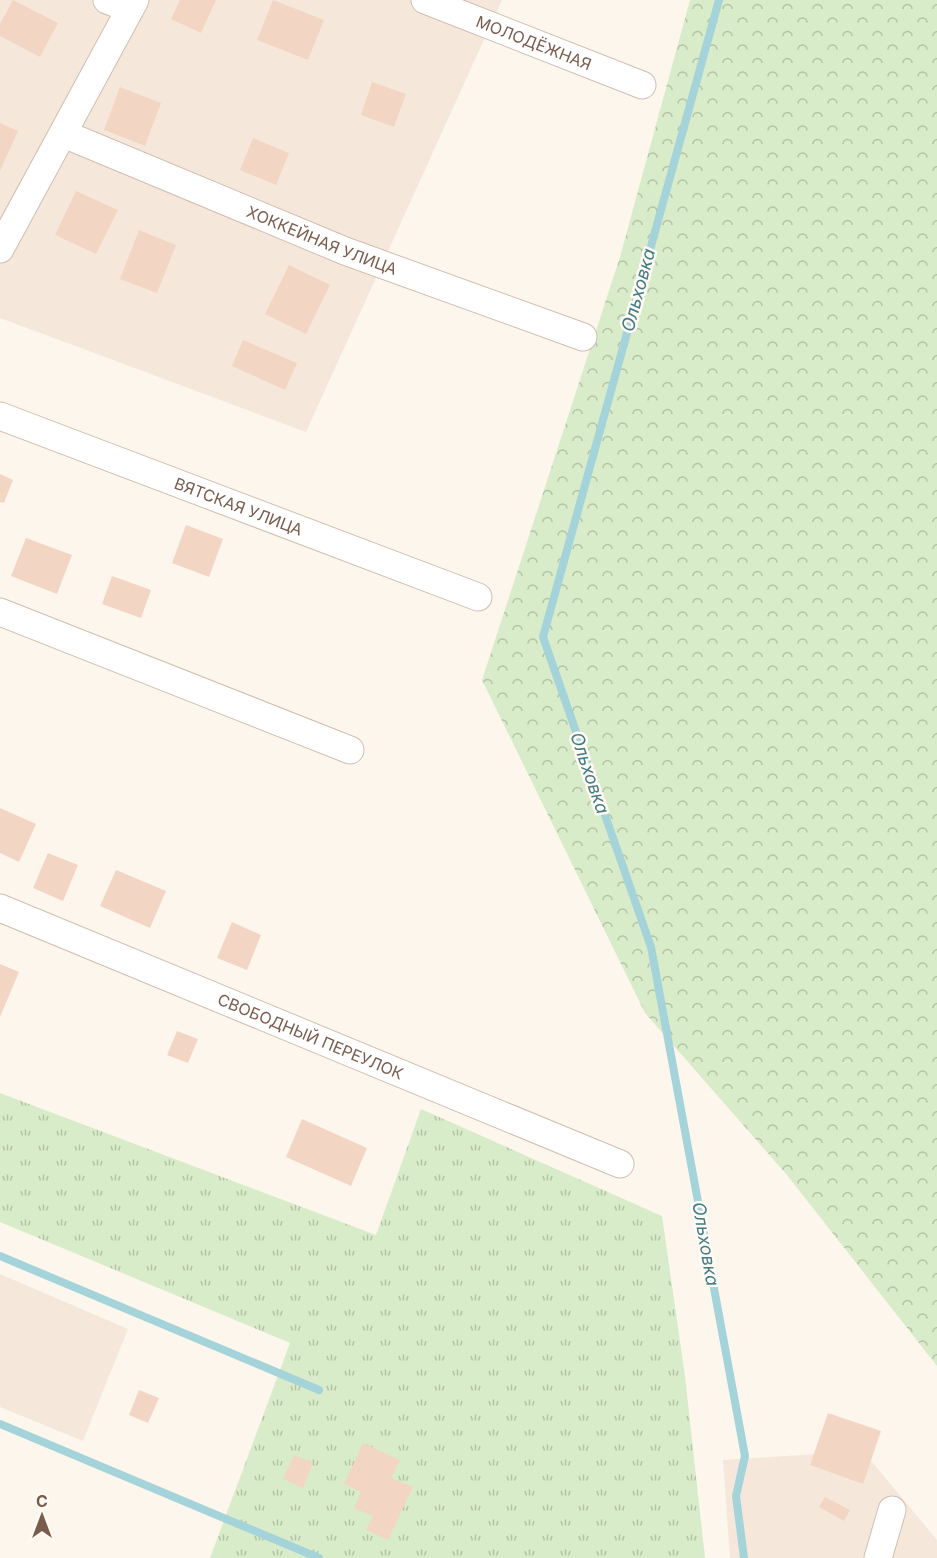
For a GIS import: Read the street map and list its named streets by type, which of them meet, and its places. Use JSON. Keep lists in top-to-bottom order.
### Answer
{
  "streets": {
    "street": [
      "МОЛОДЁЖНАЯ",
      "ХОККЕЙНАЯ УЛИЦА",
      "ВЯТСКАЯ УЛИЦА",
      "СВОБОДНЫЙ ПЕРЕУЛОК"
    ]
  },
  "water": ["Ольховка"],
  "north": "top"
}
